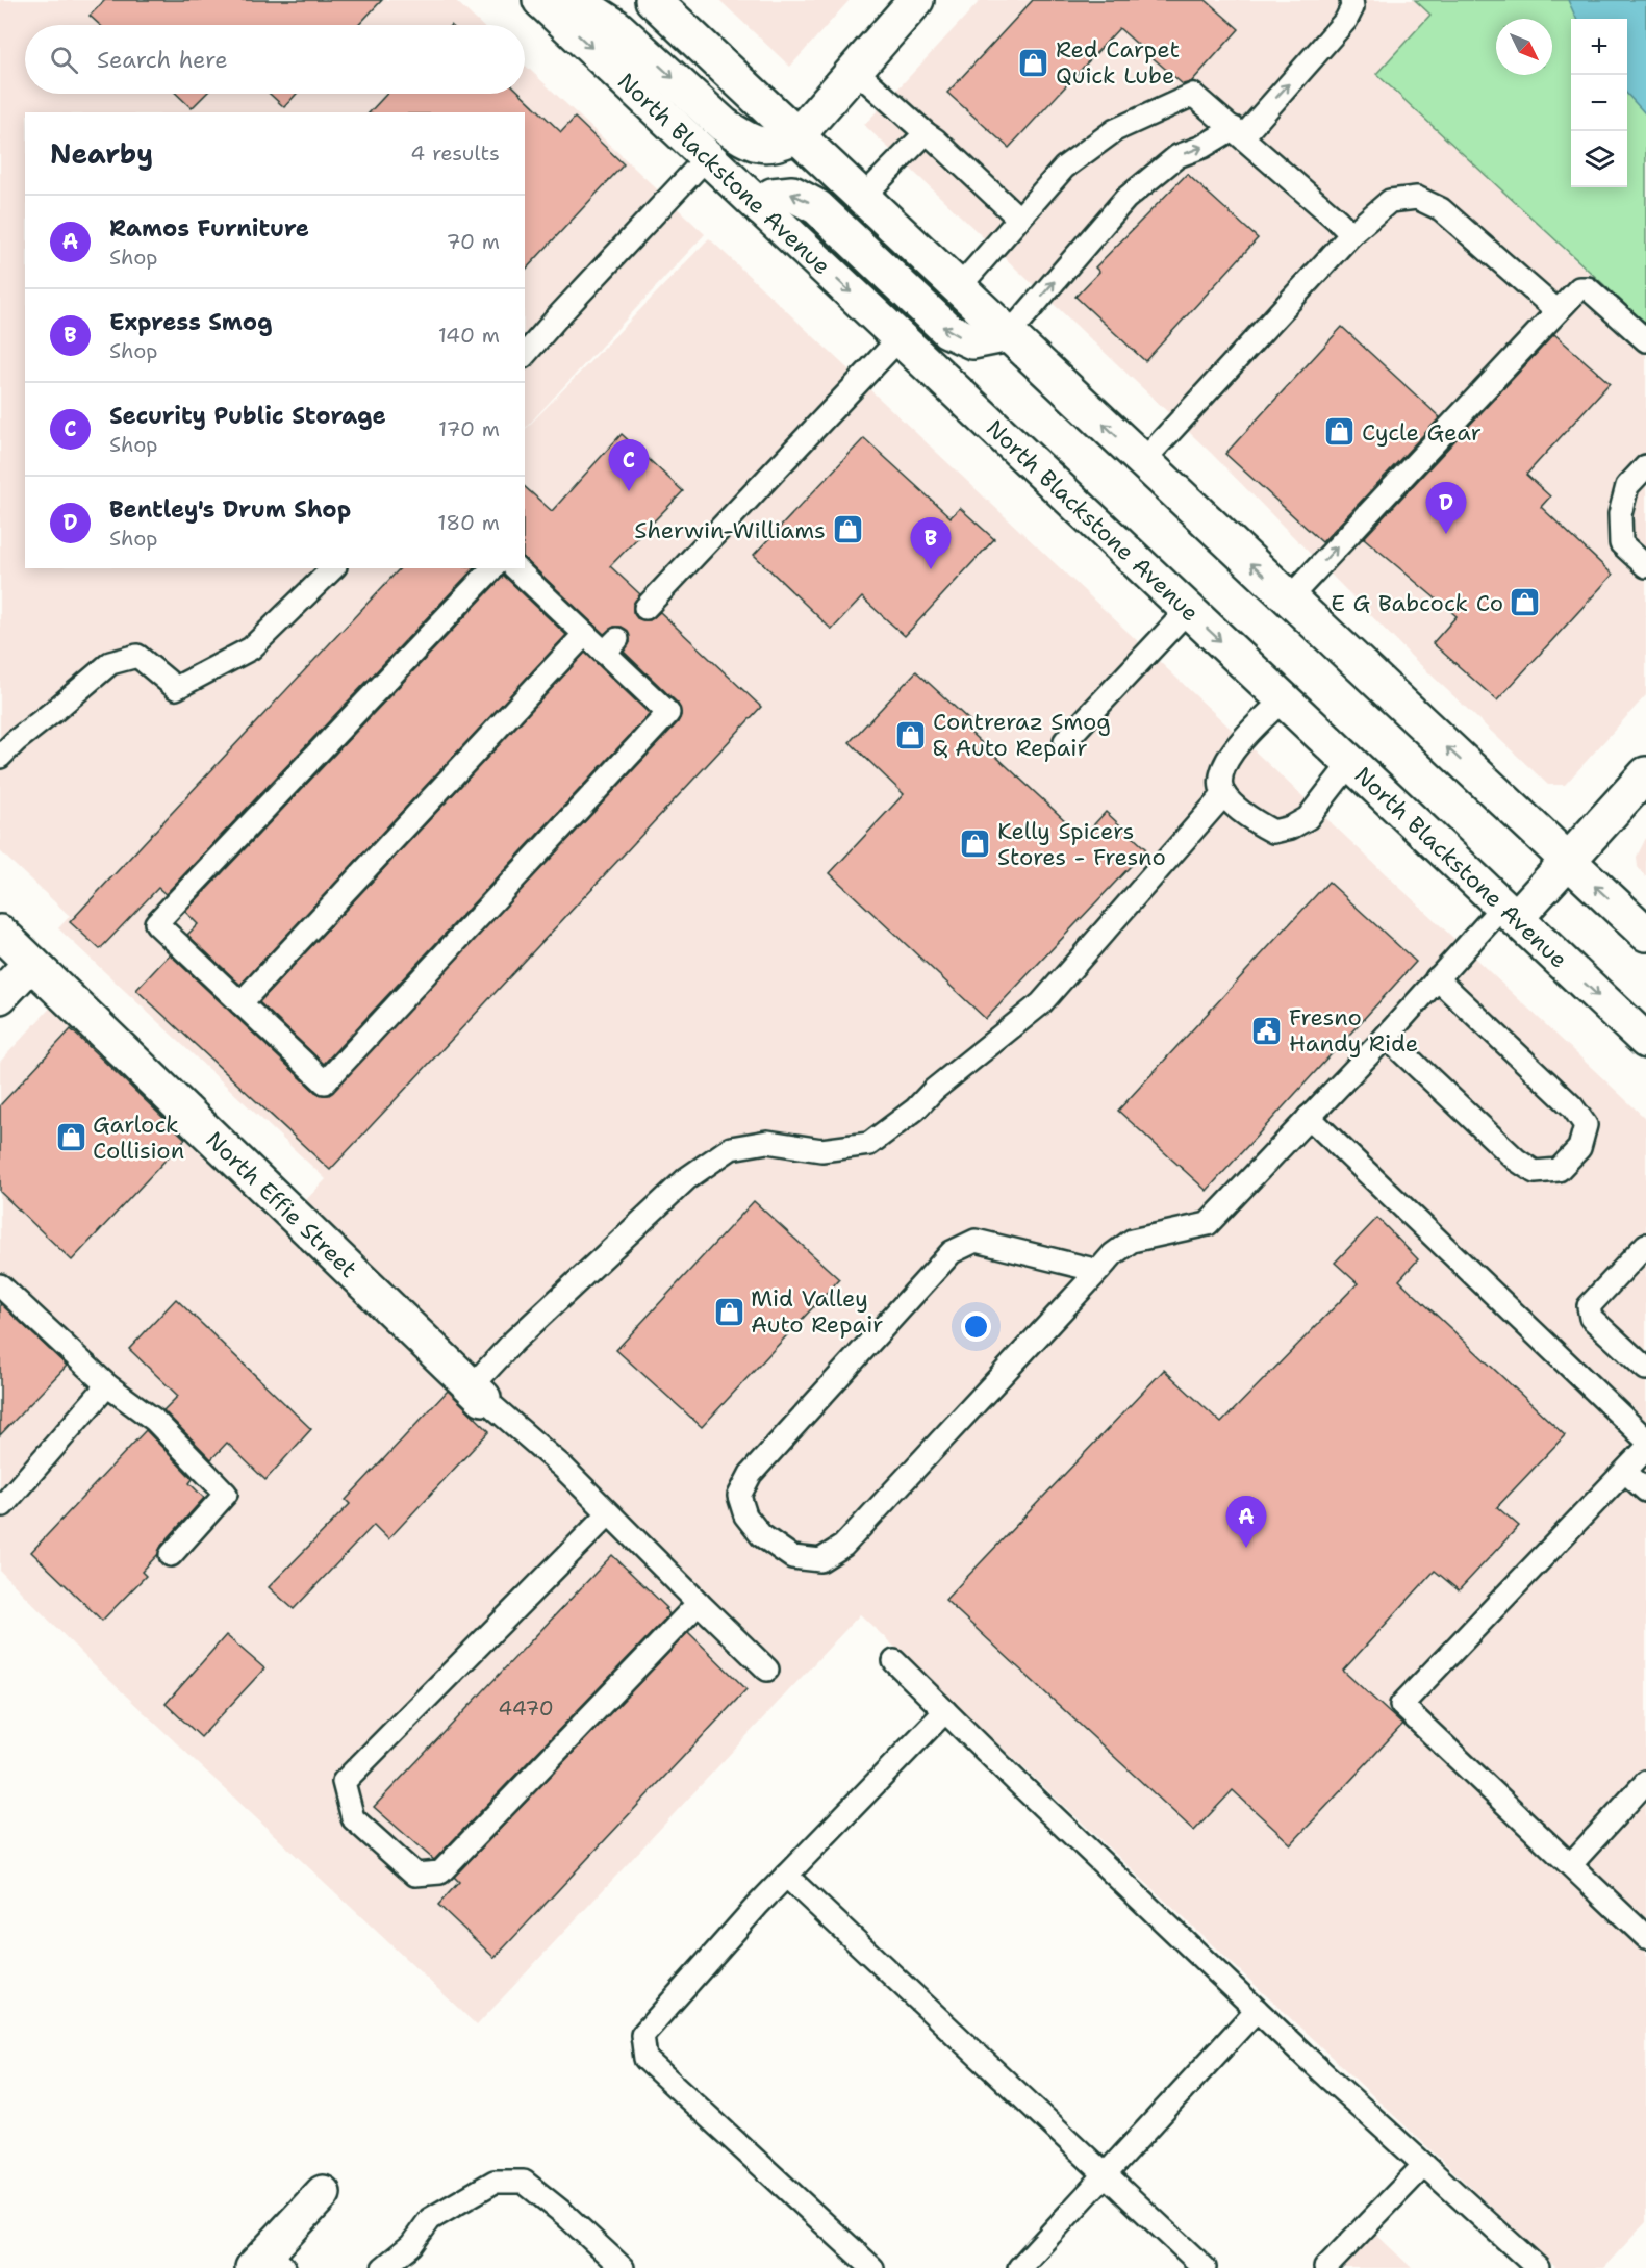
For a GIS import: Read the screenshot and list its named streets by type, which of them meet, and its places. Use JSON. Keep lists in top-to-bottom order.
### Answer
{
  "streets": {
    "main road": ["North Blackstone Avenue", "North Effie Street"]
  },
  "places": {
    "shop": [
      "Red Carpet Quick Lube",
      "Cycle Gear",
      "Sherwin-Williams",
      "E G Babcock Co",
      "Contreraz Smog & Auto Repair",
      "Kelly Spicers Stores - Fresno",
      "Garlock Collision",
      "Mid Valley Auto Repair"
    ],
    "public building": ["Fresno Handy Ride"]
  },
  "house_numbers": ["4470"],
  "north": "bottom right",
  "page": {
    "map_buttons": ["+", "−"],
    "search": "Search here",
    "heading": ["Nearby", "4 results"],
    "list": [
      {
        "mark": "A",
        "name": "Ramos Furniture",
        "note": "Shop",
        "value": "70 m"
      },
      {
        "mark": "B",
        "name": "Express Smog",
        "note": "Shop",
        "value": "140 m"
      },
      {
        "mark": "C",
        "name": "Security Public Storage",
        "note": "Shop",
        "value": "170 m"
      },
      {
        "mark": "D",
        "name": "Bentley's Drum Shop",
        "note": "Shop",
        "value": "180 m"
      }
    ],
    "pins": [
      "C",
      "D",
      "B",
      "A"
    ]
  }
}
